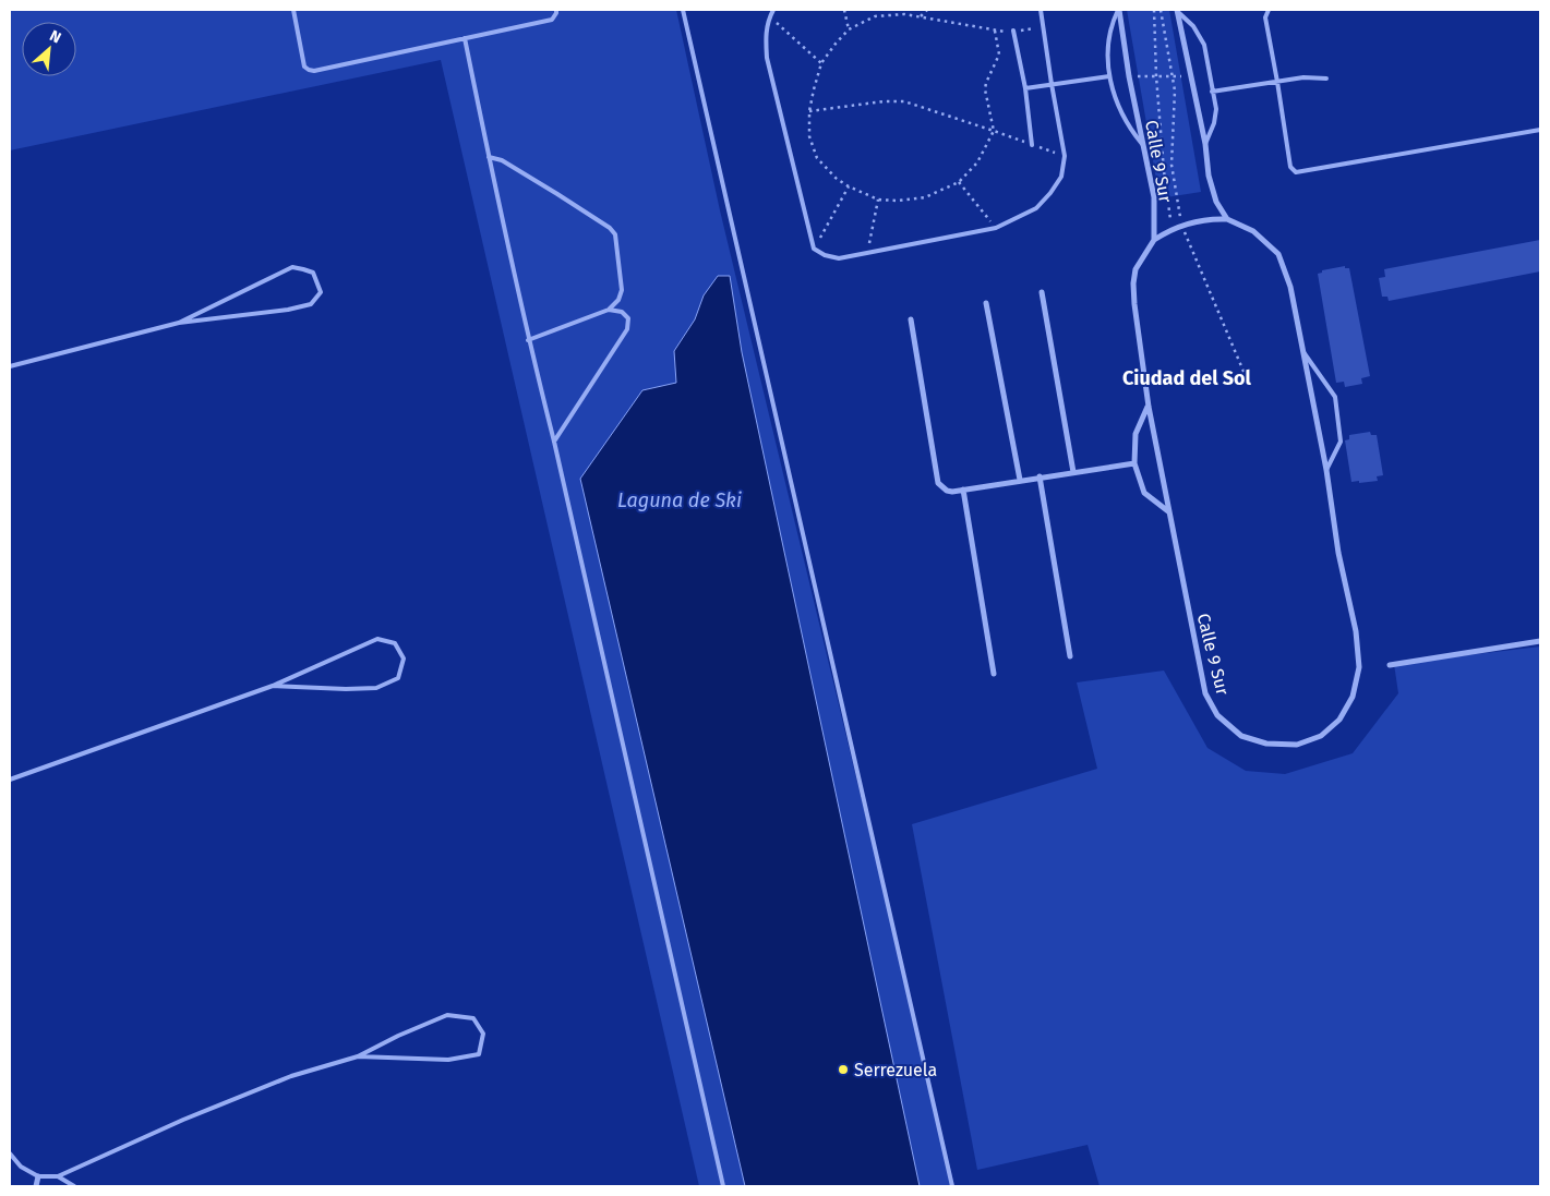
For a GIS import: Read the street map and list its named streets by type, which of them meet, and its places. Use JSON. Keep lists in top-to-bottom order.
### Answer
{
  "streets": {
    "street": ["Calle 9 Sur"]
  },
  "districts": ["Ciudad del Sol"],
  "water": ["Laguna de Ski"],
  "places": ["Serrezuela"],
  "north": "top right"
}
